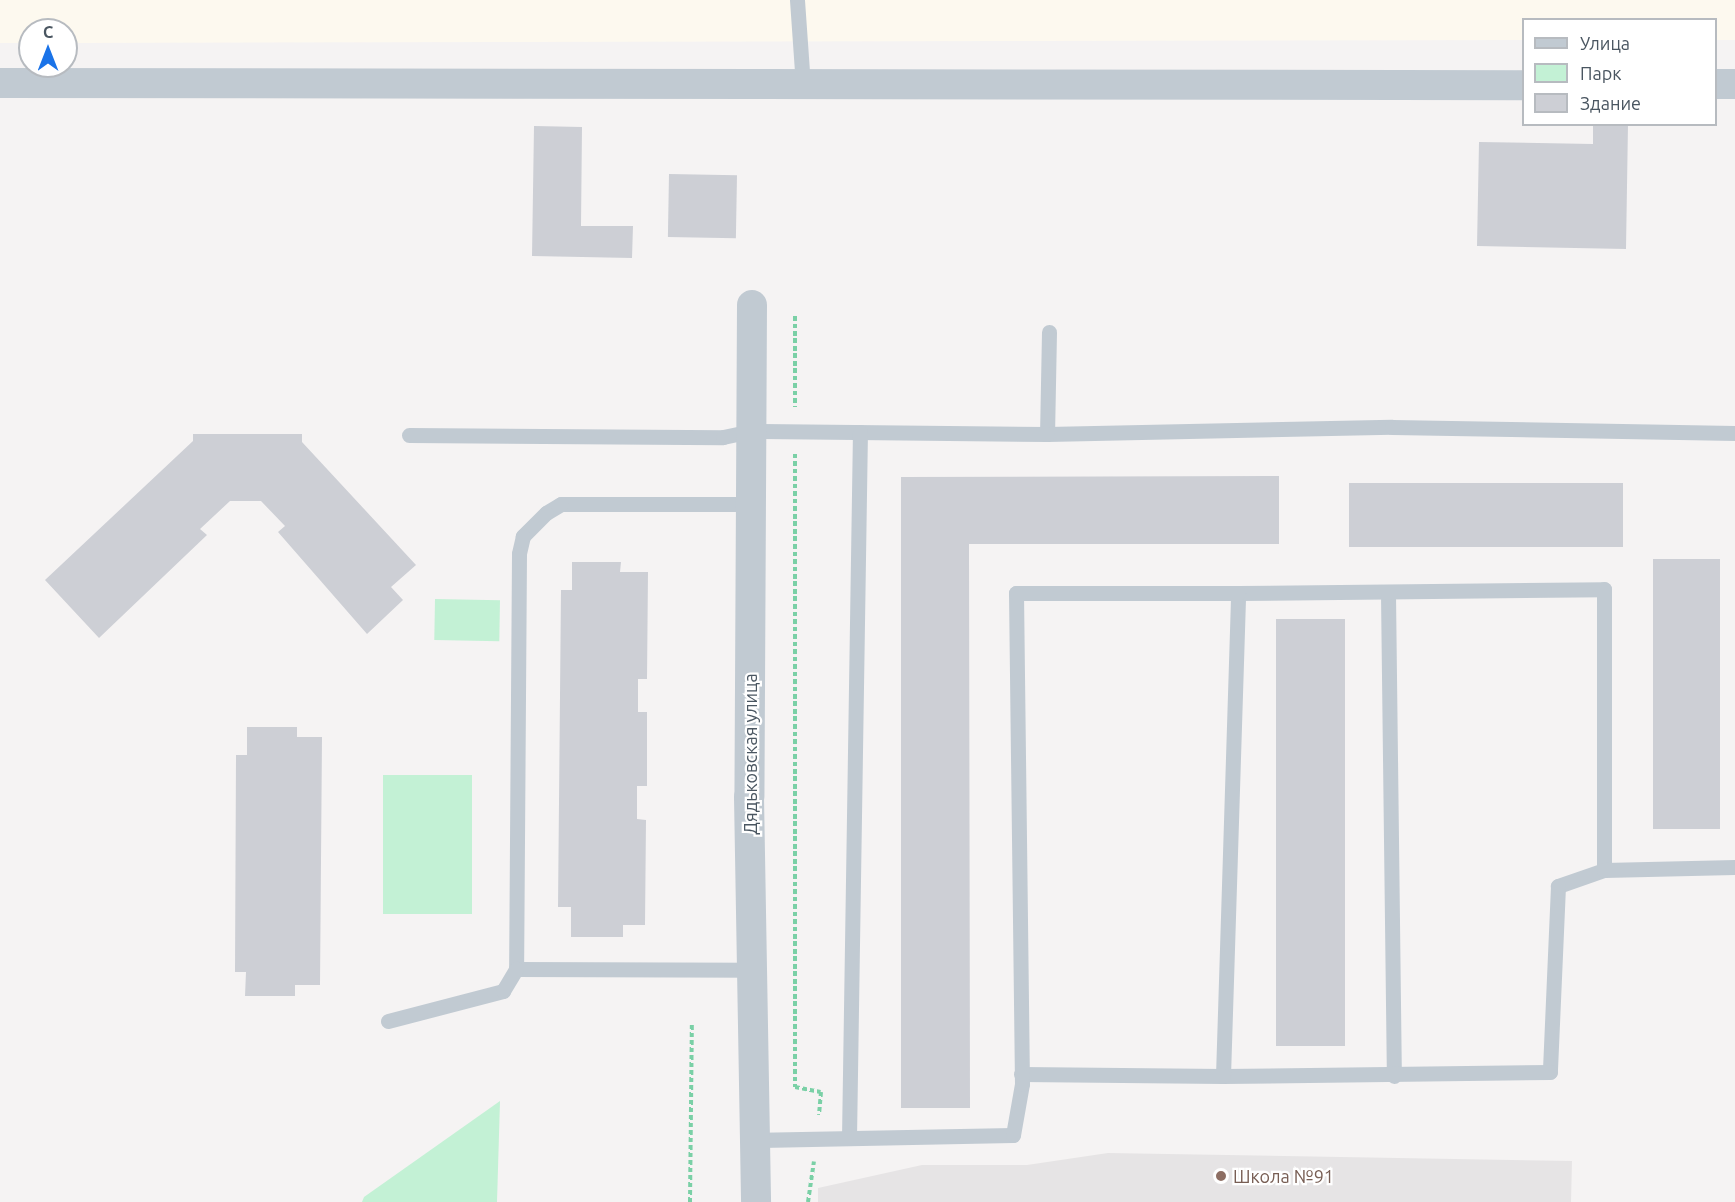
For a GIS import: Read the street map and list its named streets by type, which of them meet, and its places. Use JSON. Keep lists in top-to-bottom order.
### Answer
{
  "streets": {
    "street": ["Дядьковская улица"]
  },
  "places": ["Школа №91"],
  "legend": ["Улица", "Парк", "Здание"],
  "north": "top"
}
